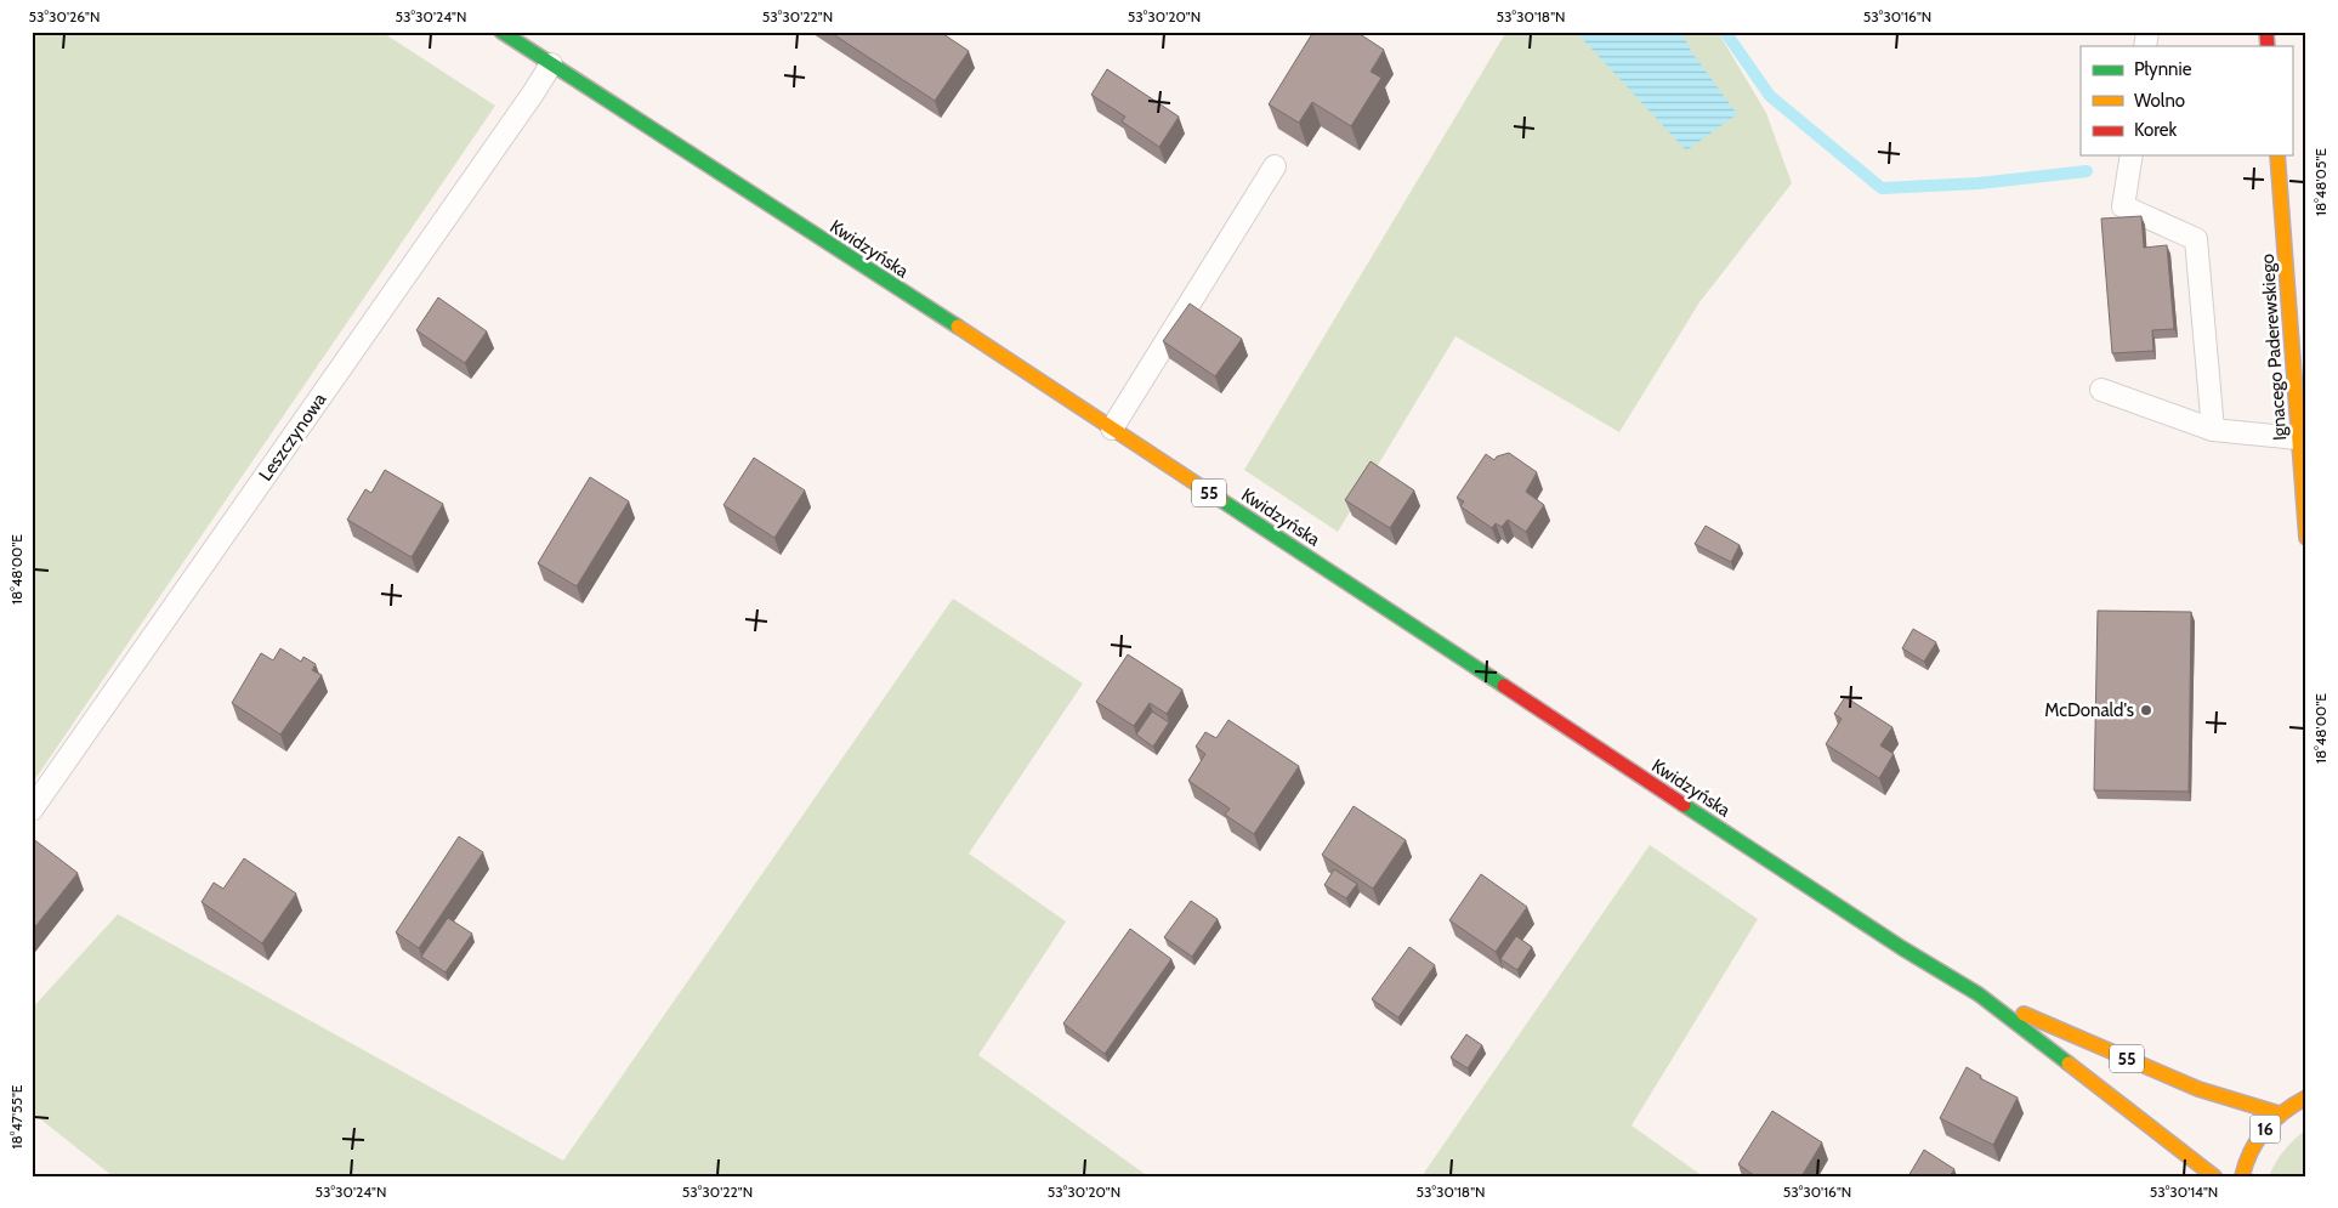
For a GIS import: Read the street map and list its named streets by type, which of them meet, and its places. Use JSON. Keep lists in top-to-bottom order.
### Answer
{
  "streets": {
    "main road": [
      "Kwidzyńska",
      "Ignacego Paderewskiego",
      "55",
      "16"
    ],
    "lane": ["Leszczynowa"]
  },
  "crossings": [
    ["Kwidzyńska", "Leszczynowa"],
    ["Kwidzyńska", "55"],
    ["55", "16"]
  ],
  "places": ["McDonald's"],
  "legend": ["Płynnie", "Wolno", "Korek"],
  "coordinates": [
    "53°30'26\"N",
    "53°30'24\"N",
    "53°30'22\"N",
    "53°30'20\"N",
    "53°30'18\"N",
    "53°30'16\"N",
    "18°48'05\"E",
    "18°48'00\"E",
    "18°47'55\"E",
    "53°30'14\"N"
  ]
}
